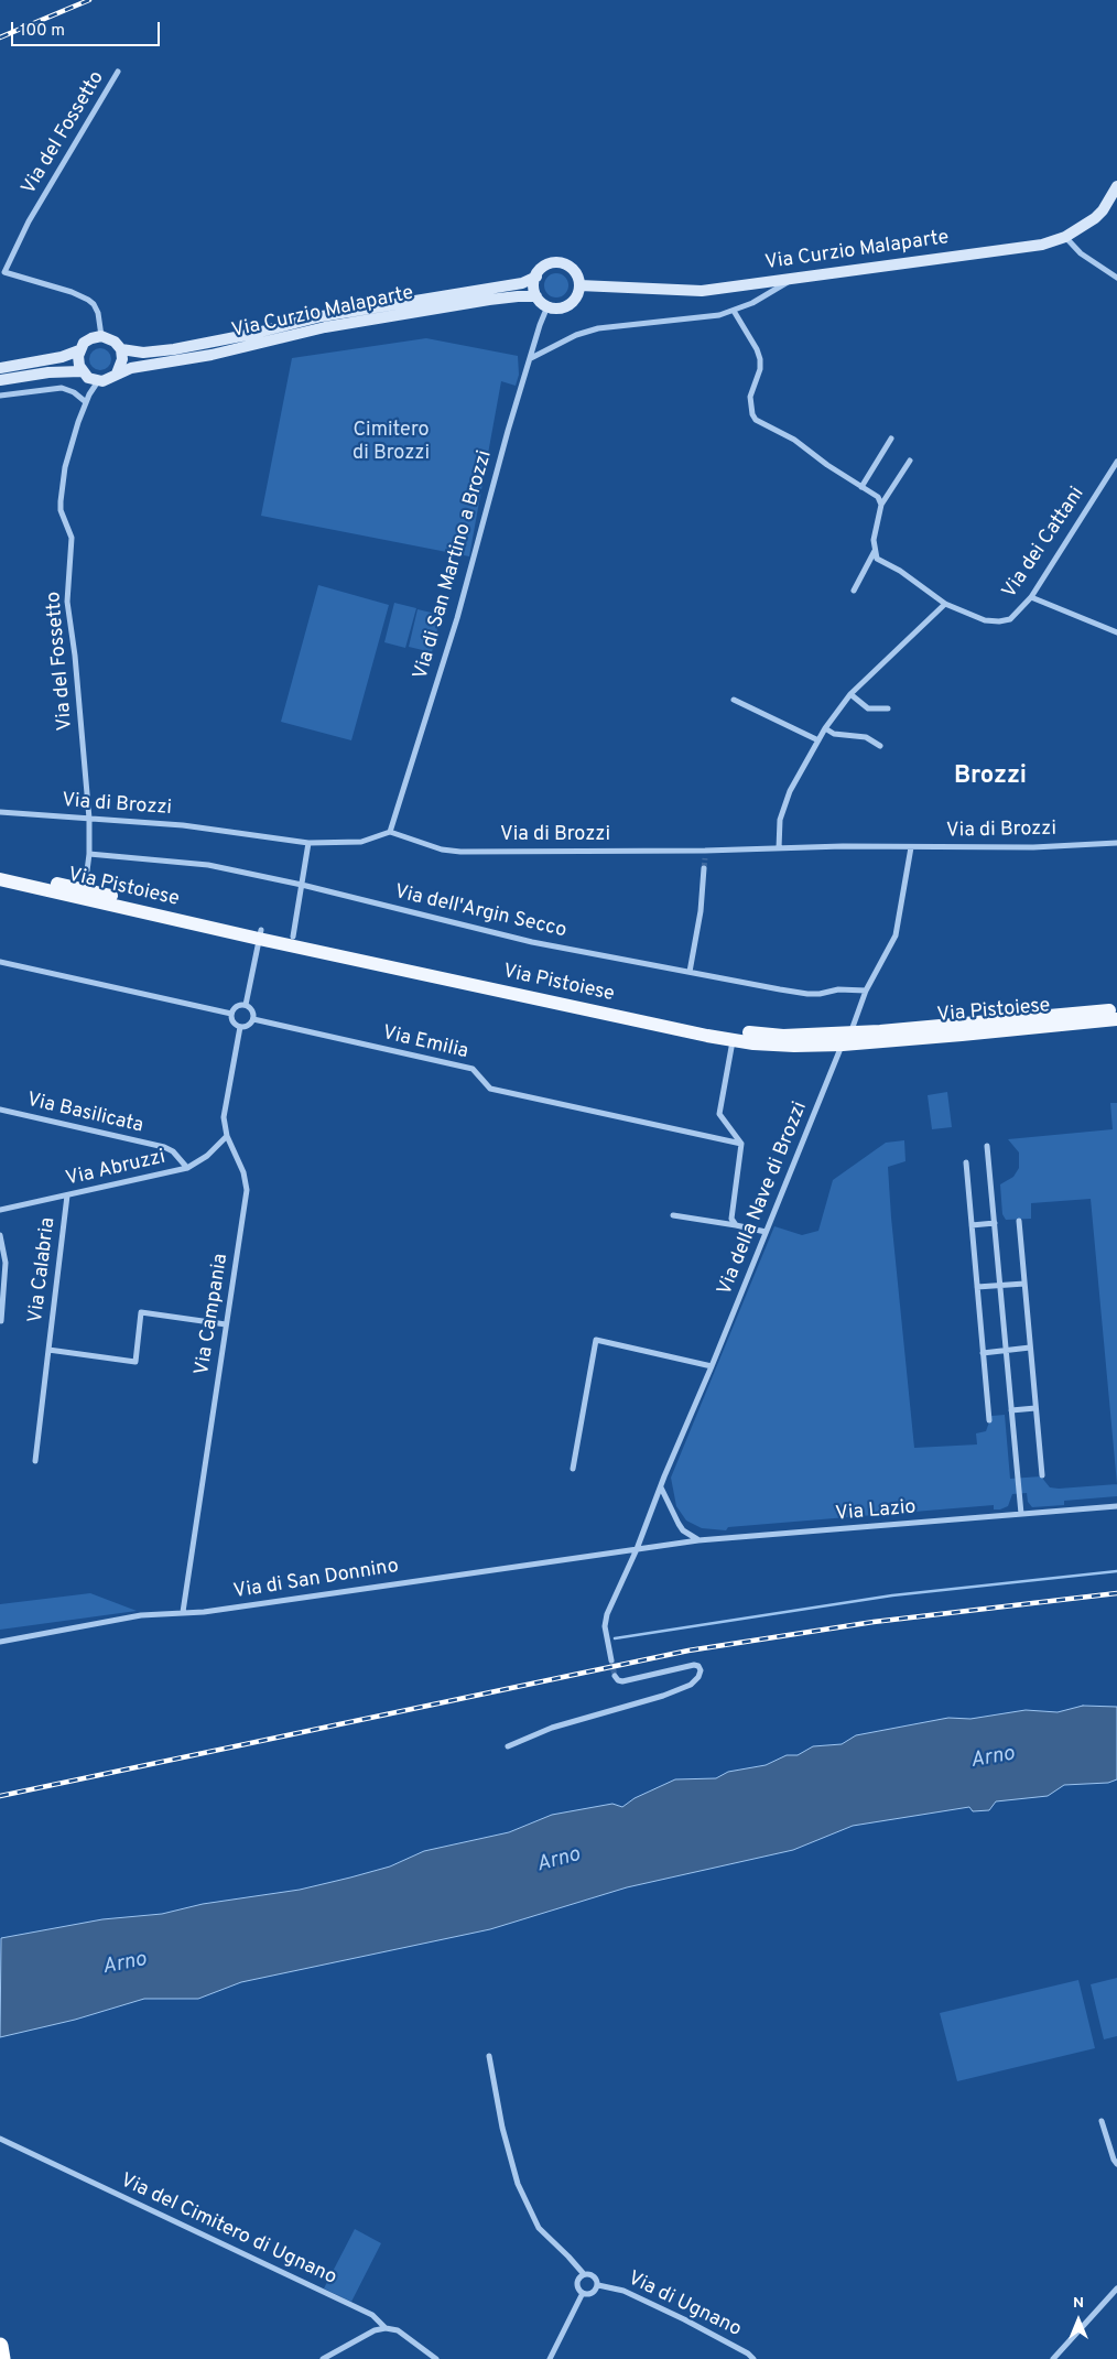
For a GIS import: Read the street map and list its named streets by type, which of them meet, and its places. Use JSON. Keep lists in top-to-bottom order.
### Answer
{
  "streets": {
    "main road": ["Via Pistoiese"],
    "street": [
      "Via del Fossetto",
      "Via Curzio Malaparte",
      "Via dei Cattani",
      "Via di San Martino a Brozzi",
      "Via di Brozzi",
      "Via dell'Argin Secco",
      "Via Emilia",
      "Via Basilicata",
      "Via Abruzzi",
      "Via della Nave di Brozzi",
      "Via Calabria",
      "Via Campania",
      "Via Lazio",
      "Via di San Donnino",
      "Via del Cimitero di Ugnano",
      "Via di Ugnano"
    ]
  },
  "crossings": [
    ["Via del Fossetto", "Via Curzio Malaparte"],
    ["Via del Fossetto", "Via di Brozzi"],
    ["Via del Fossetto", "Via Pistoiese"],
    ["Via del Fossetto", "Via dell'Argin Secco"],
    ["Via Curzio Malaparte", "Via di San Martino a Brozzi"],
    ["Via di San Martino a Brozzi", "Via di Brozzi"],
    ["Via di Brozzi", "Via della Nave di Brozzi"],
    ["Via Pistoiese", "Via della Nave di Brozzi"],
    ["Via dell'Argin Secco", "Via della Nave di Brozzi"],
    ["Via Emilia", "Via Campania"],
    ["Via Basilicata", "Via Abruzzi"],
    ["Via Abruzzi", "Via Calabria"],
    ["Via Abruzzi", "Via Campania"],
    ["Via della Nave di Brozzi", "Via Lazio"],
    ["Via della Nave di Brozzi", "Via di San Donnino"],
    ["Via Calabria", "Via Campania"],
    ["Via Campania", "Via di San Donnino"],
    ["Via Lazio", "Via di San Donnino"]
  ],
  "districts": ["Brozzi"],
  "water": ["Arno"],
  "parks": ["Cimitero di Brozzi"],
  "scale_bar": "100 m",
  "north": "top"
}
